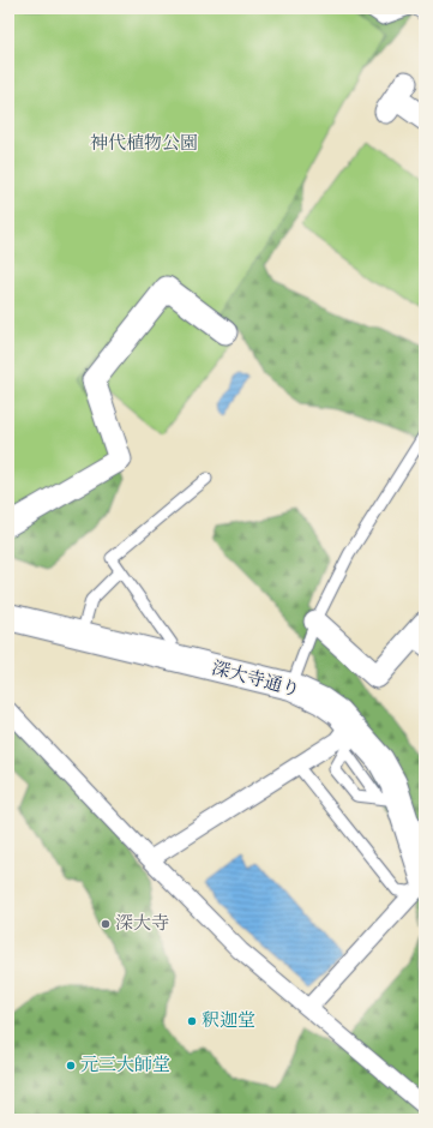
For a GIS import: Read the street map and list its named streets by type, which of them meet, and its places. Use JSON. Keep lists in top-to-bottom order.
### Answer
{
  "streets": {
    "street": ["深大寺通り"]
  },
  "parks": ["神代植物公園"],
  "places": ["深大寺", "釈迦堂", "元三大師堂"]
}
